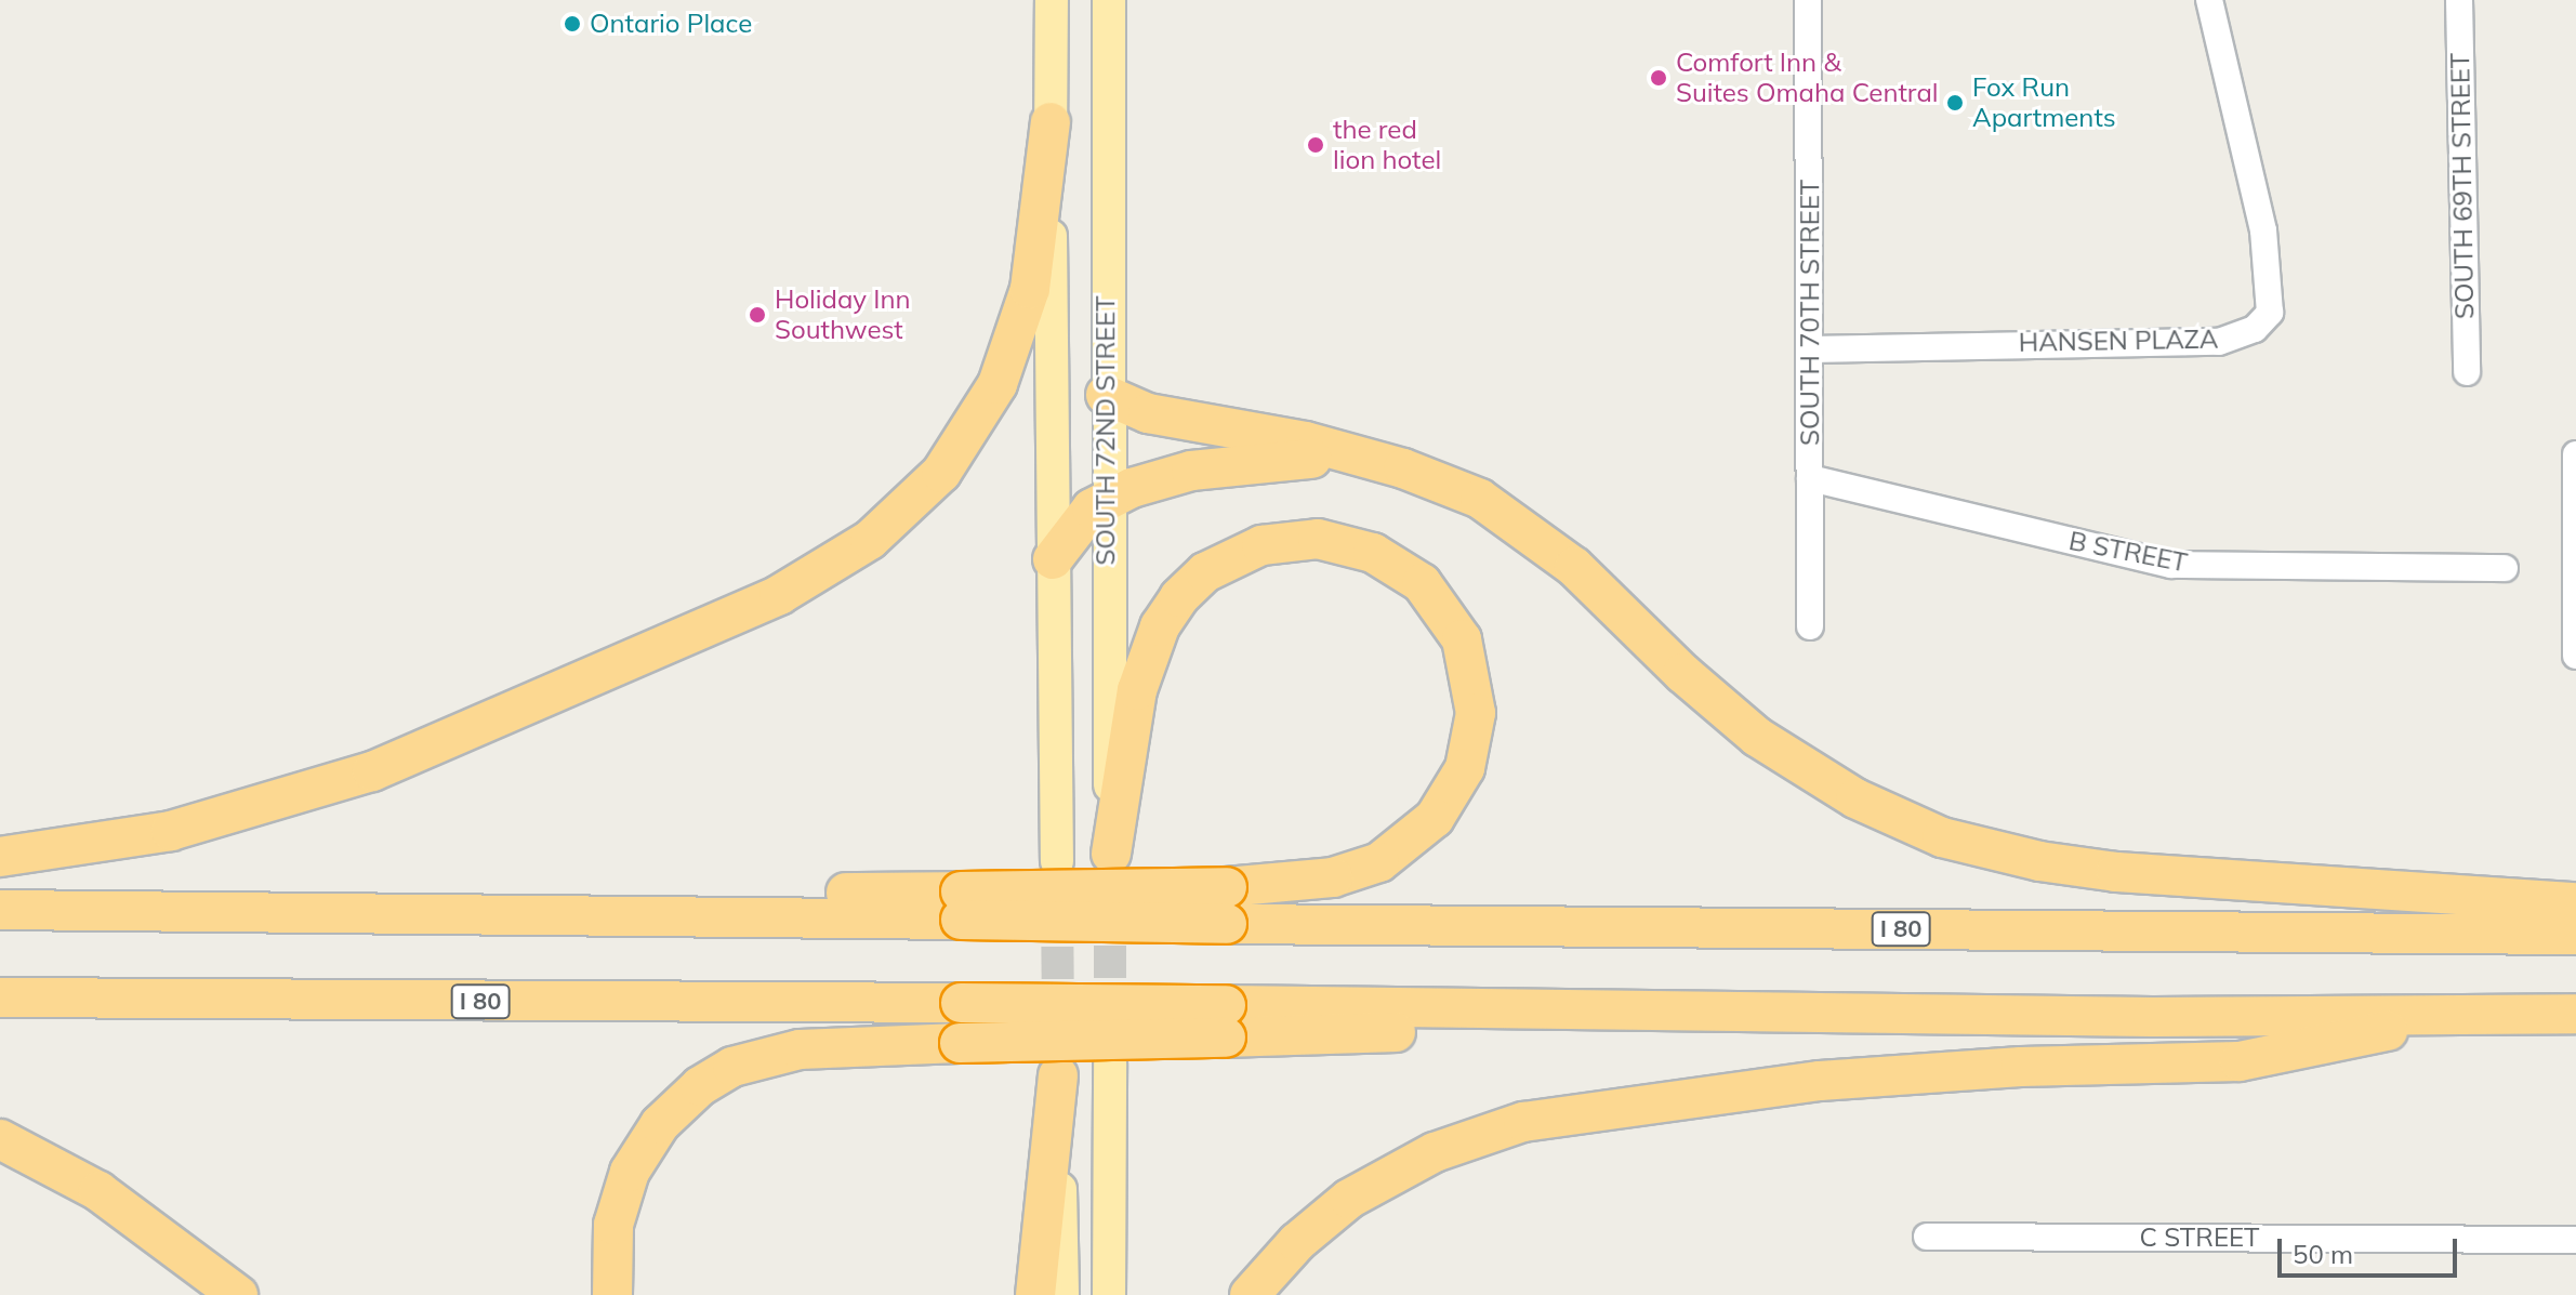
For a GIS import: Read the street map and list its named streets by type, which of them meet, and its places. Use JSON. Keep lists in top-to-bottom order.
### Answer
{
  "streets": {
    "highway": ["I 80"],
    "main road": ["SOUTH 72ND STREET"],
    "street": [
      "SOUTH 69TH STREET",
      "SOUTH 70TH STREET",
      "HANSEN PLAZA",
      "B STREET",
      "C STREET"
    ]
  },
  "crossings": [
    ["SOUTH 70TH STREET", "HANSEN PLAZA"],
    ["SOUTH 70TH STREET", "B STREET"]
  ],
  "places": [
    "Ontario Place",
    "Comfort Inn & Suites Omaha Central",
    "Fox Run Apartments",
    "the red lion hotel",
    "Holiday Inn Southwest"
  ],
  "scale_bar": "50 m"
}
